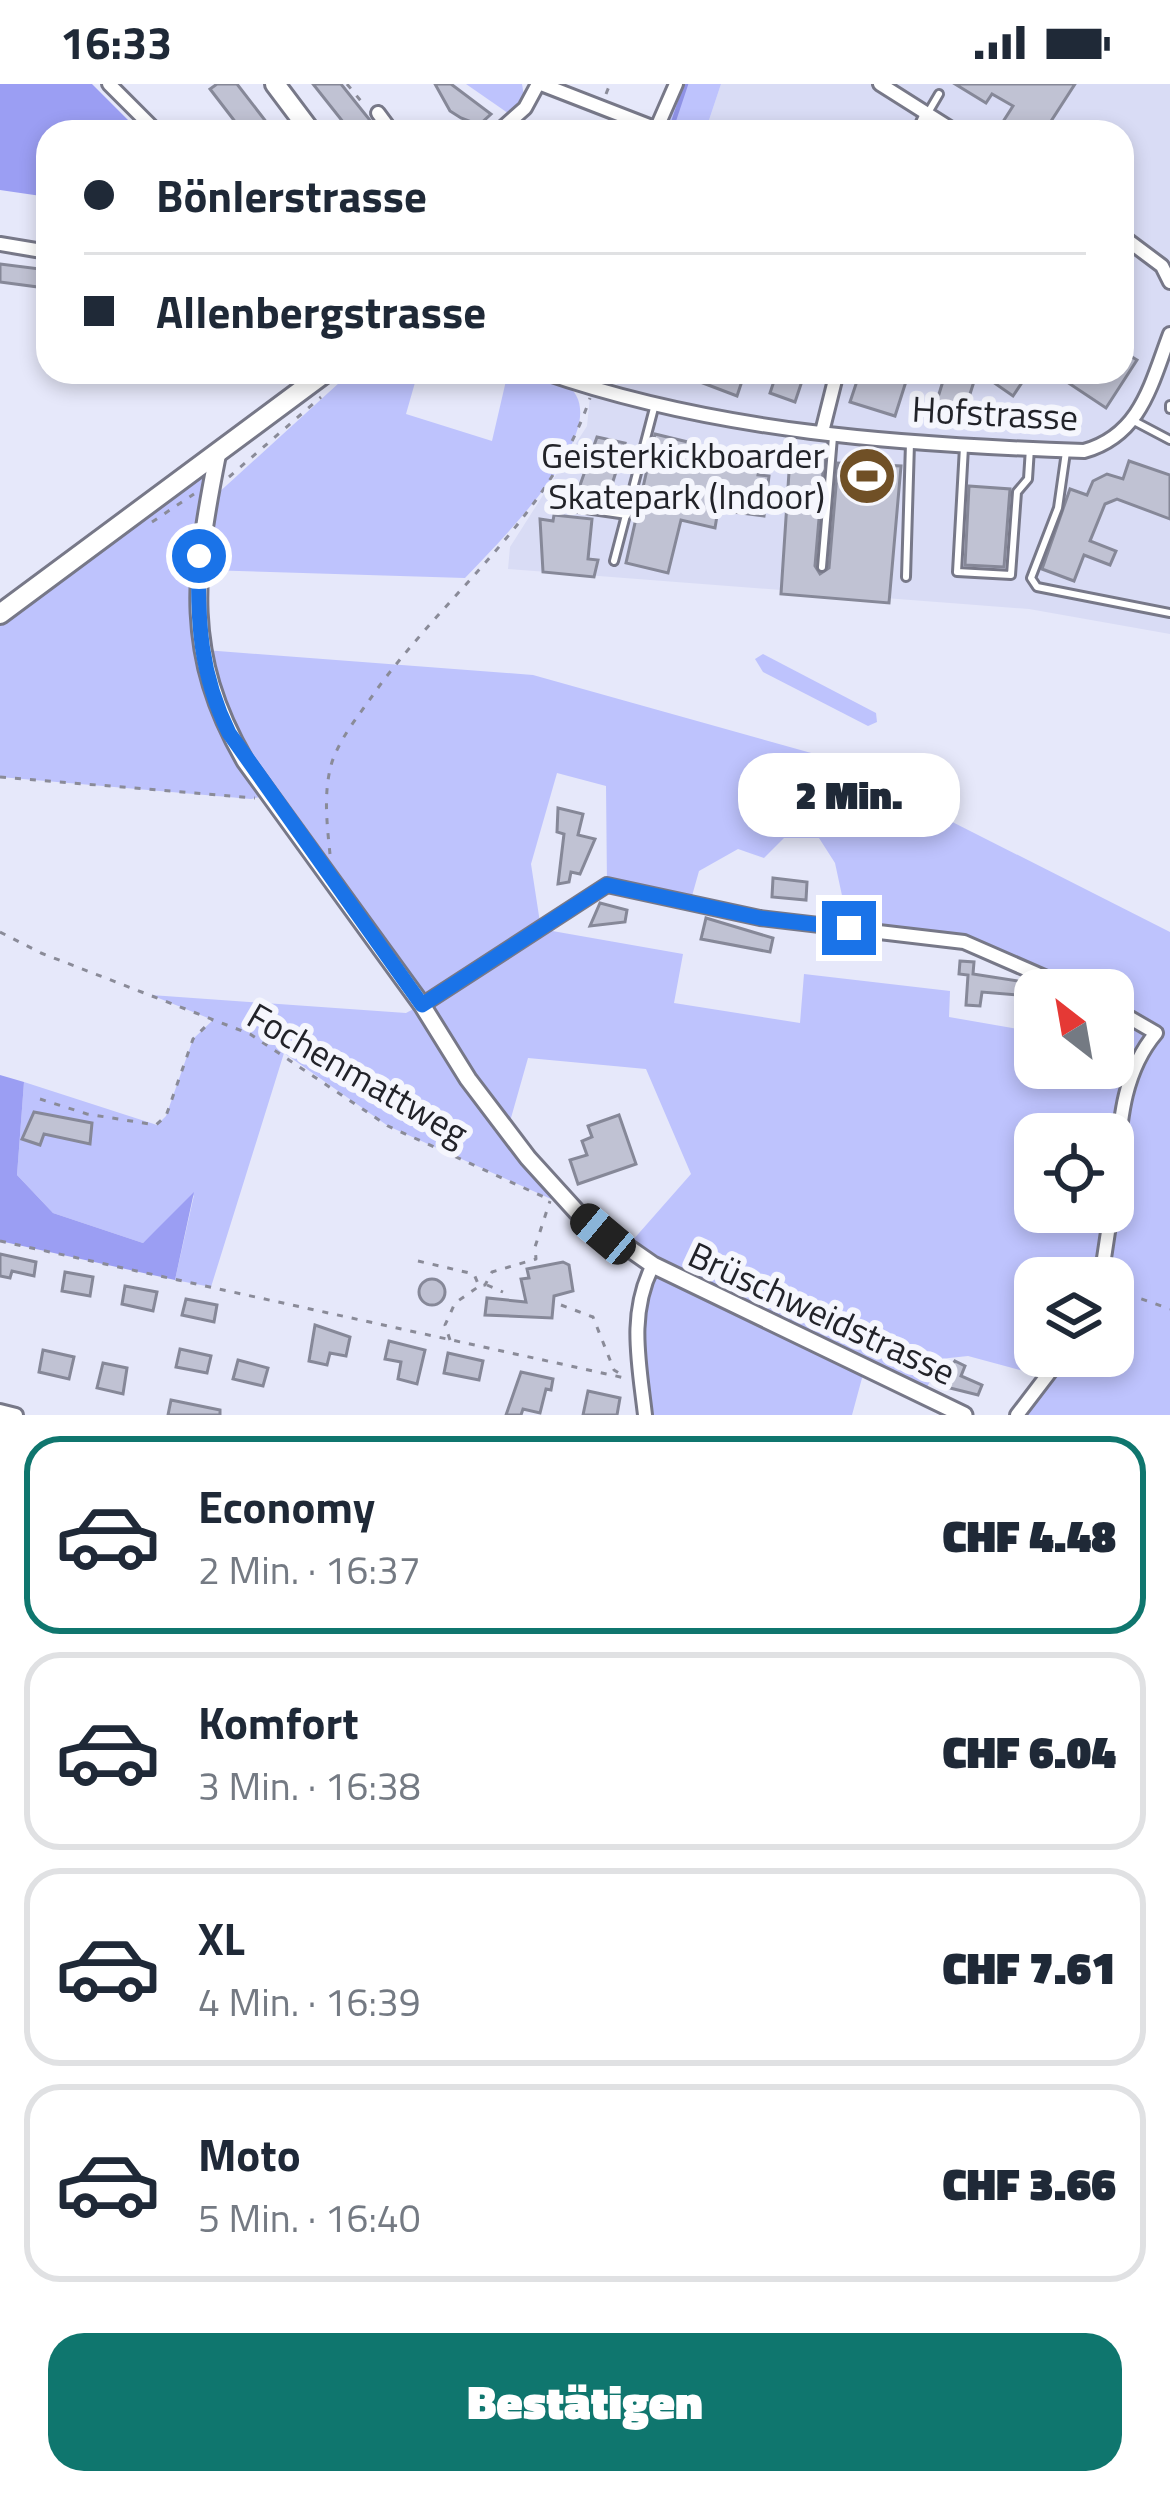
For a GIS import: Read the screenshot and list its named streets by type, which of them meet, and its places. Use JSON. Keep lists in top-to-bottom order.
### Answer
{
  "streets": {
    "street": ["Hofstrasse", "Brüschweidstrasse"],
    "path": ["Fochenmattweg"]
  },
  "crossings": [
    ["Fochenmattweg", "Brüschweidstrasse"]
  ],
  "places": {
    "sports": ["Geisterkickboarder Skatepark (Indoor)"]
  },
  "north": "top left",
  "page": {
    "status": "16:33",
    "banner": ["Bönlerstrasse", "Allenbergstrasse"],
    "bubble": "2 Min.",
    "list": [
      {
        "name": "Economy",
        "note": "2 Min. · 16:37",
        "value": "CHF 4.48"
      },
      {
        "name": "Komfort",
        "note": "3 Min. · 16:38",
        "value": "CHF 6.04"
      },
      {
        "name": "XL",
        "note": "4 Min. · 16:39",
        "value": "CHF 7.61"
      },
      {
        "name": "Moto",
        "note": "5 Min. · 16:40",
        "value": "CHF 3.66"
      }
    ],
    "buttons": "Bestätigen"
  }
}
